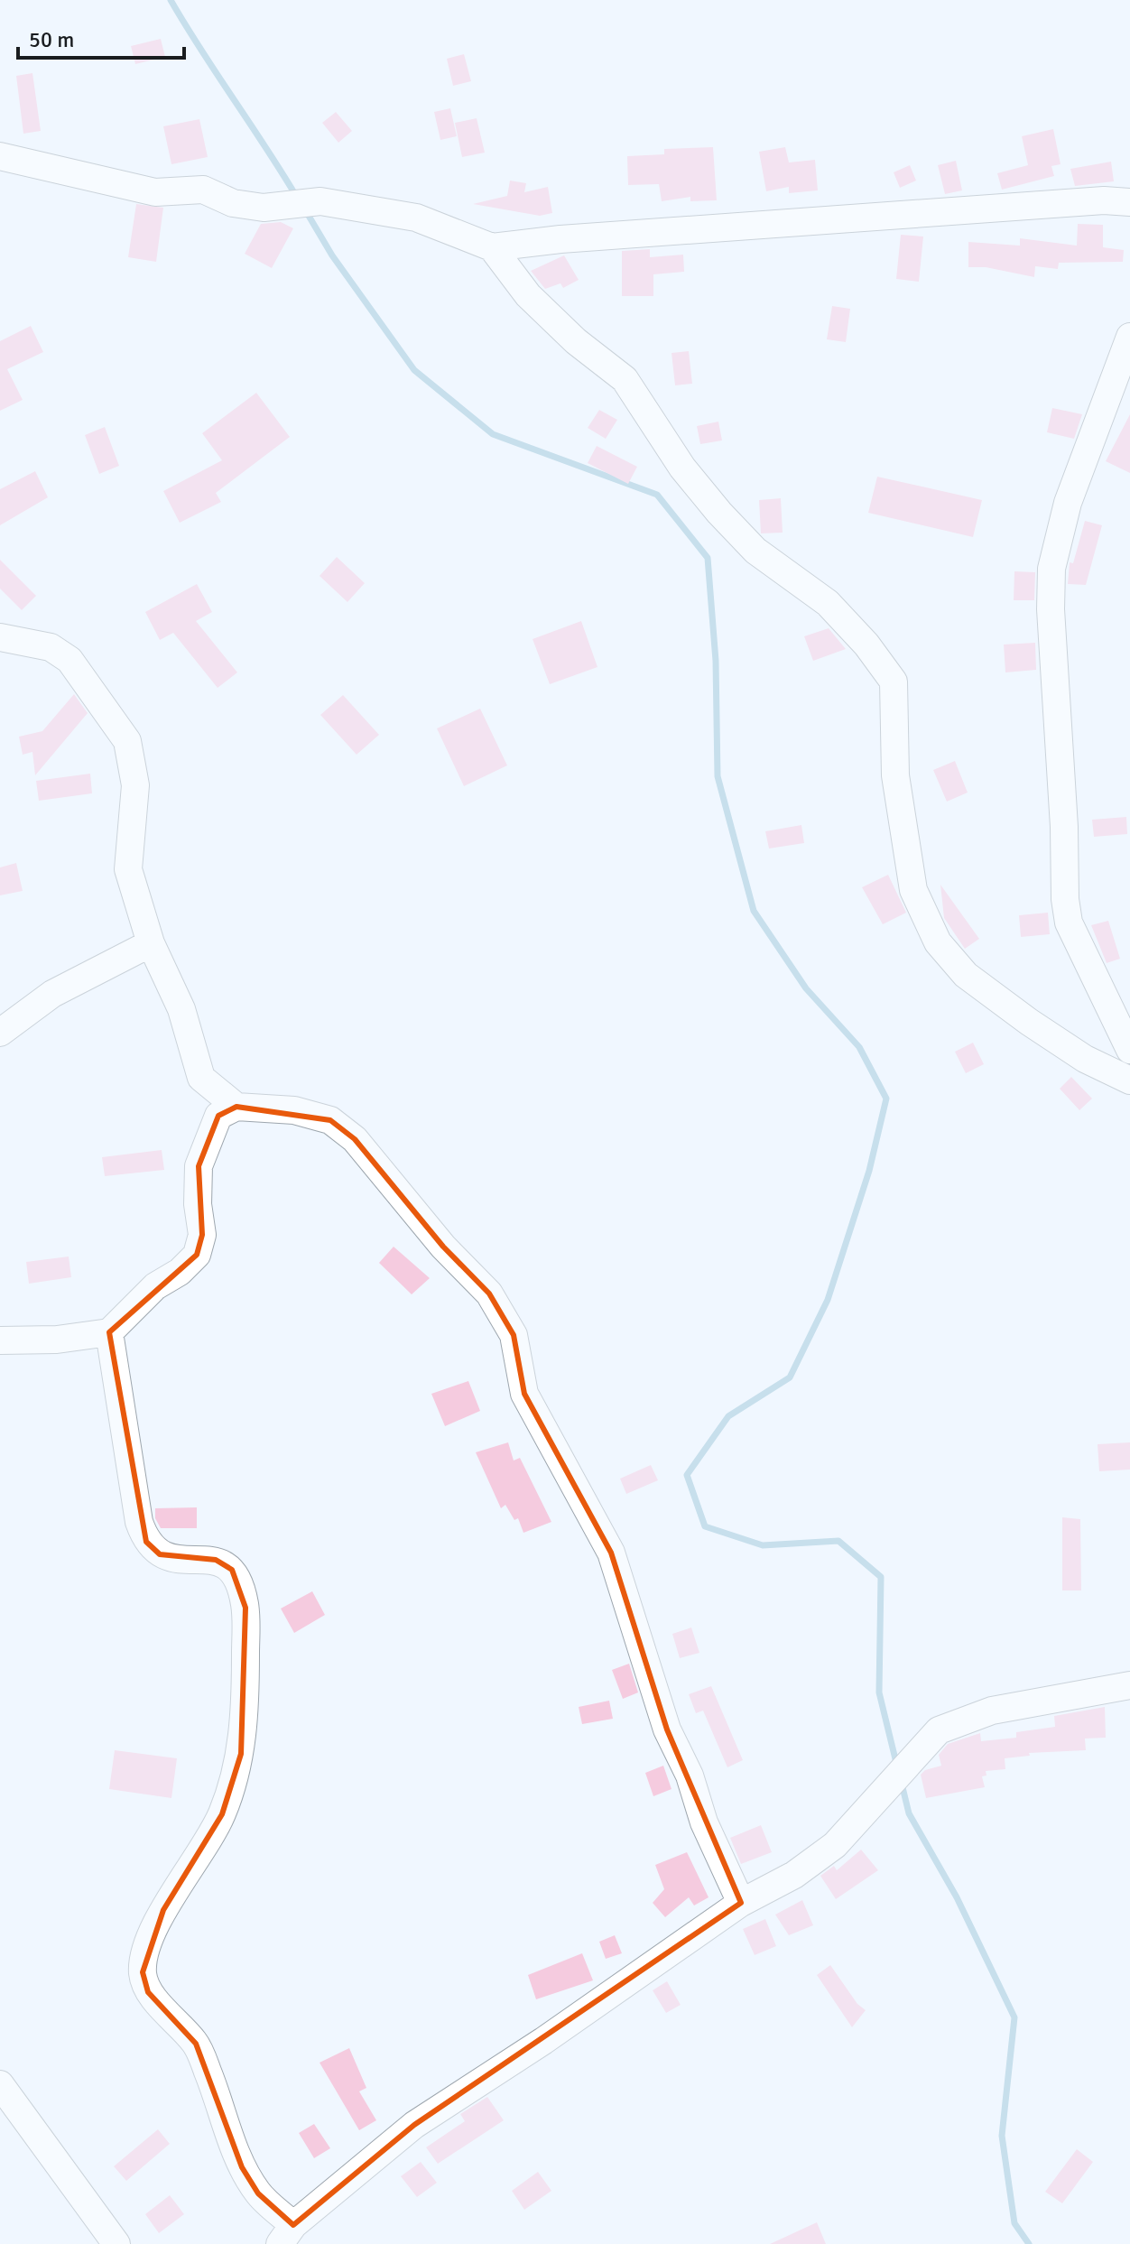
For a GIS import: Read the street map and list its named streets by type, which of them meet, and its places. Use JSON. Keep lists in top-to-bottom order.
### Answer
{
  "scale_bar": "50 m"
}
